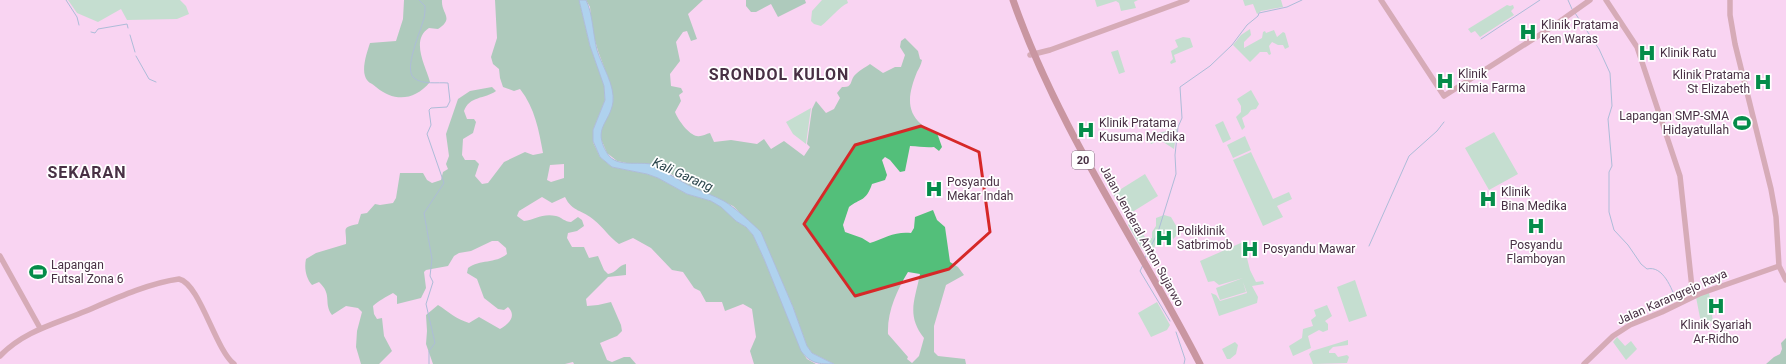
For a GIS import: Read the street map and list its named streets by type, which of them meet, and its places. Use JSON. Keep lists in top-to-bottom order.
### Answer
{
  "streets": {
    "highway": ["20", "Jalan Jenderal Anton Sujarwo"],
    "main road": ["Jalan Karangrejo Raya"]
  },
  "crossings": [
    ["20", "Jalan Jenderal Anton Sujarwo"]
  ],
  "districts": ["SRONDOL KULON", "SEKARAN"],
  "water": ["Kali Garang"],
  "places": {
    "hospital": [
      "Klinik Pratama Ken Waras",
      "Klinik Ratu",
      "Klinik Kimia Farma",
      "Klinik Pratama St Elizabeth",
      "Klinik Pratama Kusuma Medika",
      "Posyandu Mekar Indah",
      "Klinik Bina Medika",
      "Posyandu Flamboyan",
      "Poliklinik Satbrimob",
      "Posyandu Mawar",
      "Klinik Syariah Ar-Ridho"
    ],
    "sports": ["Lapangan SMP-SMA Hidayatullah", "Lapangan Futsal Zona 6"]
  }
}
